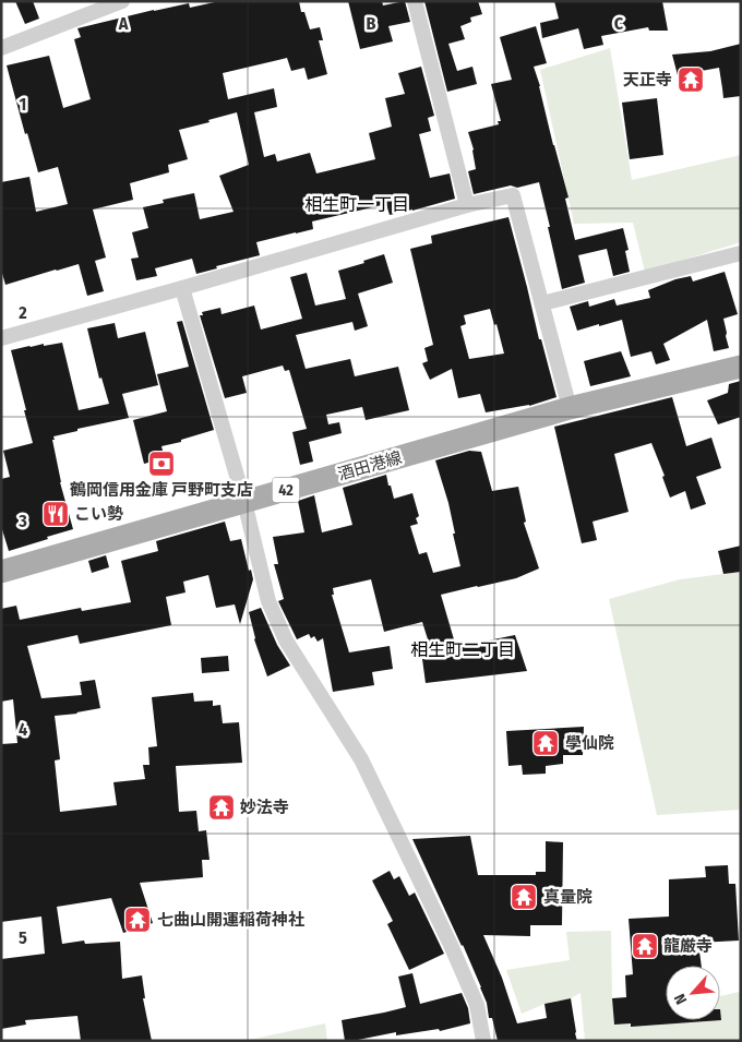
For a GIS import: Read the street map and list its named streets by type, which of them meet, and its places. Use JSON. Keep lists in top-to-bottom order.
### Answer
{
  "streets": {
    "main road": ["酒田港線", "42"]
  },
  "districts": ["相生町一丁目", "相生町二丁目"],
  "places": {
    "temple": [
      "天正寺",
      "學仙院",
      "妙法寺",
      "真量院",
      "七曲山開運稲荷神社",
      "龍厳寺"
    ],
    "bank": ["鶴岡信用金庫 戸野町支店"],
    "restaurant": ["こい勢"]
  },
  "north": "bottom left",
  "grid": {
    "columns": ["A", "B", "C"],
    "rows": [
      "1",
      "2",
      "3",
      "4",
      "5"
    ]
  }
}
